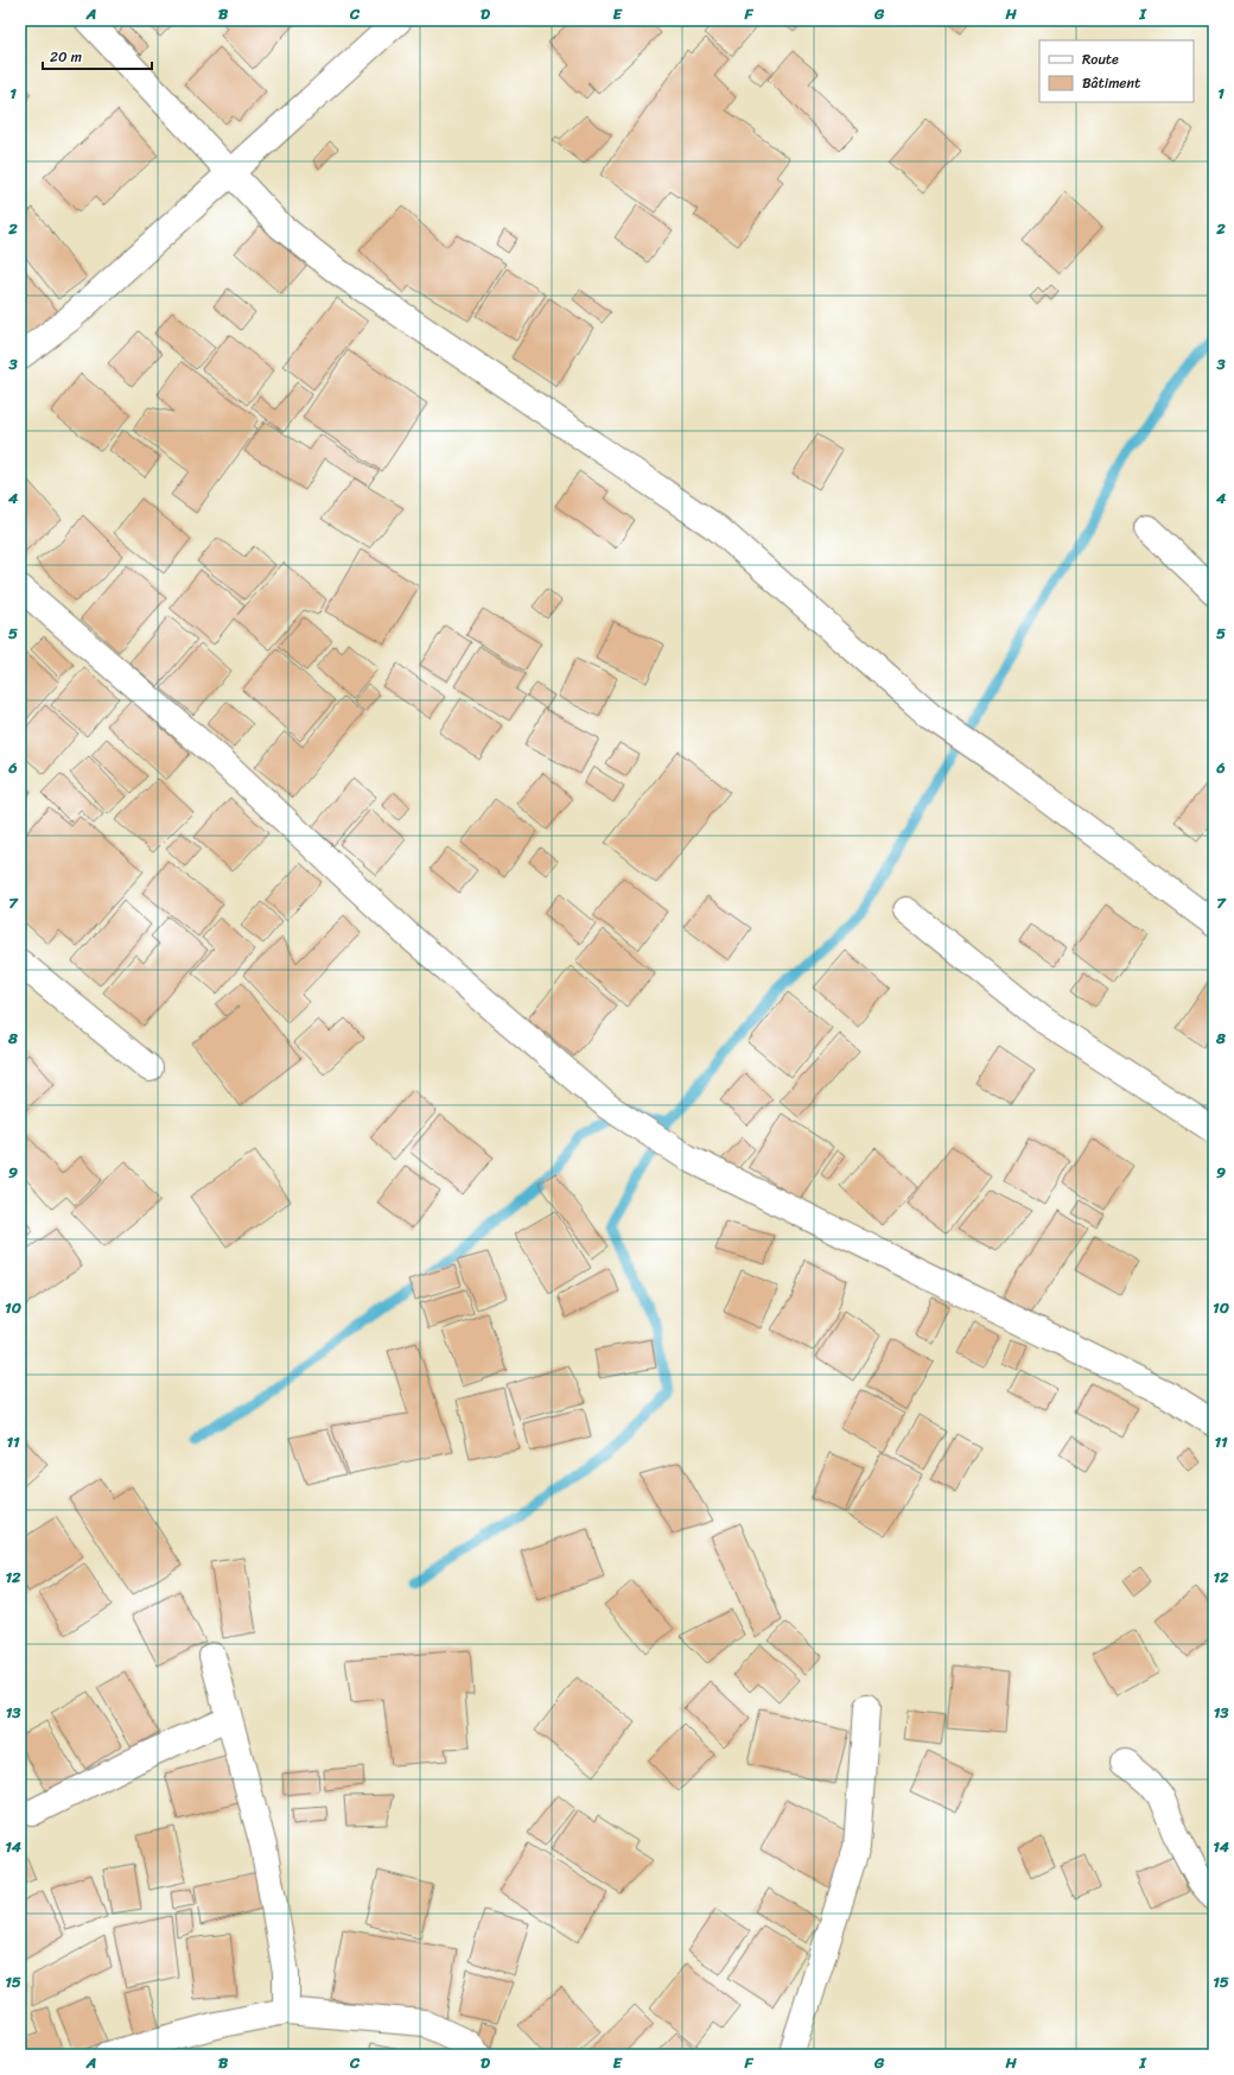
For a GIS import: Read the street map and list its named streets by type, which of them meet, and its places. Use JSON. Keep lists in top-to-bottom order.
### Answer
{
  "legend": ["Route", "Bâtiment"],
  "scale_bar": "20 m",
  "grid": {
    "columns": [
      "A",
      "B",
      "C",
      "D",
      "E",
      "F",
      "G",
      "H",
      "I"
    ],
    "rows": [
      "1",
      "2",
      "3",
      "4",
      "5",
      "6",
      "7",
      "8",
      "9",
      "10",
      "11",
      "12",
      "13",
      "14",
      "15"
    ]
  }
}
